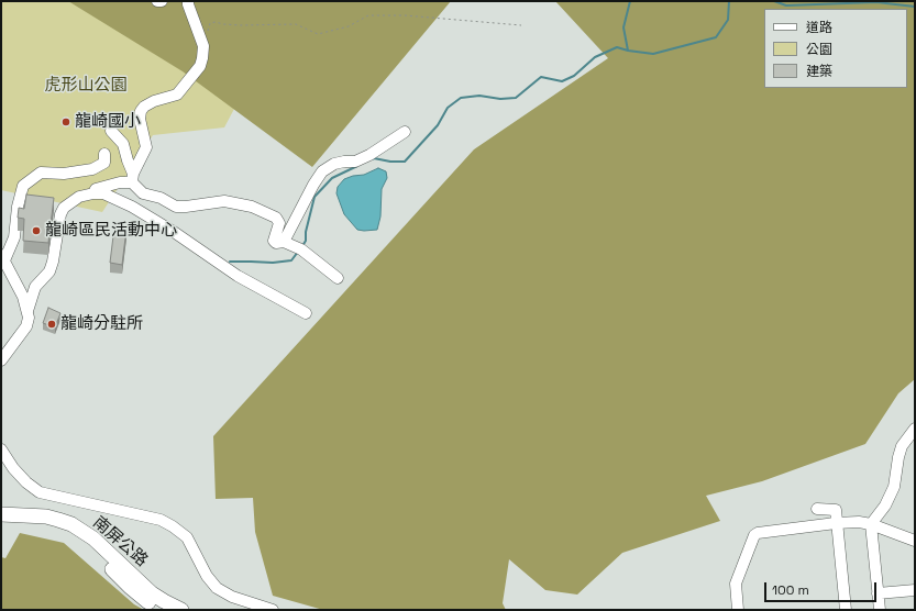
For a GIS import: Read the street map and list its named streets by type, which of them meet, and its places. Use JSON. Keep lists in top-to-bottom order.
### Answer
{
  "streets": {
    "main road": ["南屏公路"]
  },
  "parks": ["虎形山公園"],
  "places": ["龍崎國小", "龍崎區民活動中心", "龍崎分駐所"],
  "legend": ["道路", "公園", "建築"],
  "scale_bar": "100 m"
}
